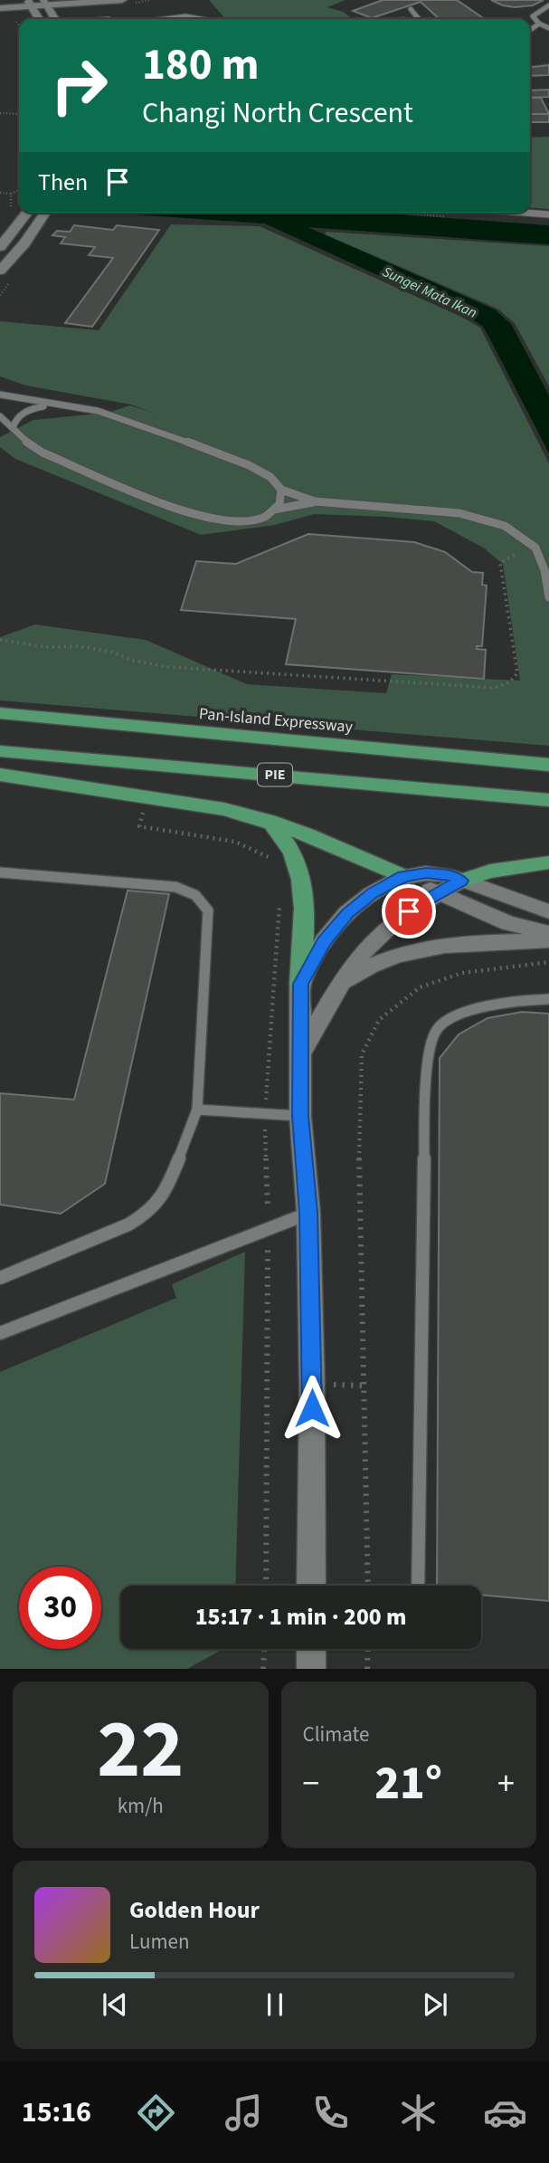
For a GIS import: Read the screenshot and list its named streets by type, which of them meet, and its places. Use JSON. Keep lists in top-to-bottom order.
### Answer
{
  "streets": {
    "highway": ["Pan-Island Expressway", "PIE"]
  },
  "water": ["Sungei Mata Ikan"],
  "page": {
    "turn": ["180 m", "Changi North Crescent"],
    "then": "Then",
    "limit": "30",
    "trip": "15:17 · 1 min · 200 m",
    "tile": [
      ["22", "km/h"],
      "Climate"
    ],
    "heat": ["−", "21°", "+"],
    "song": ["Golden Hour", "Lumen"],
    "tabs": "15:16"
  }
}
